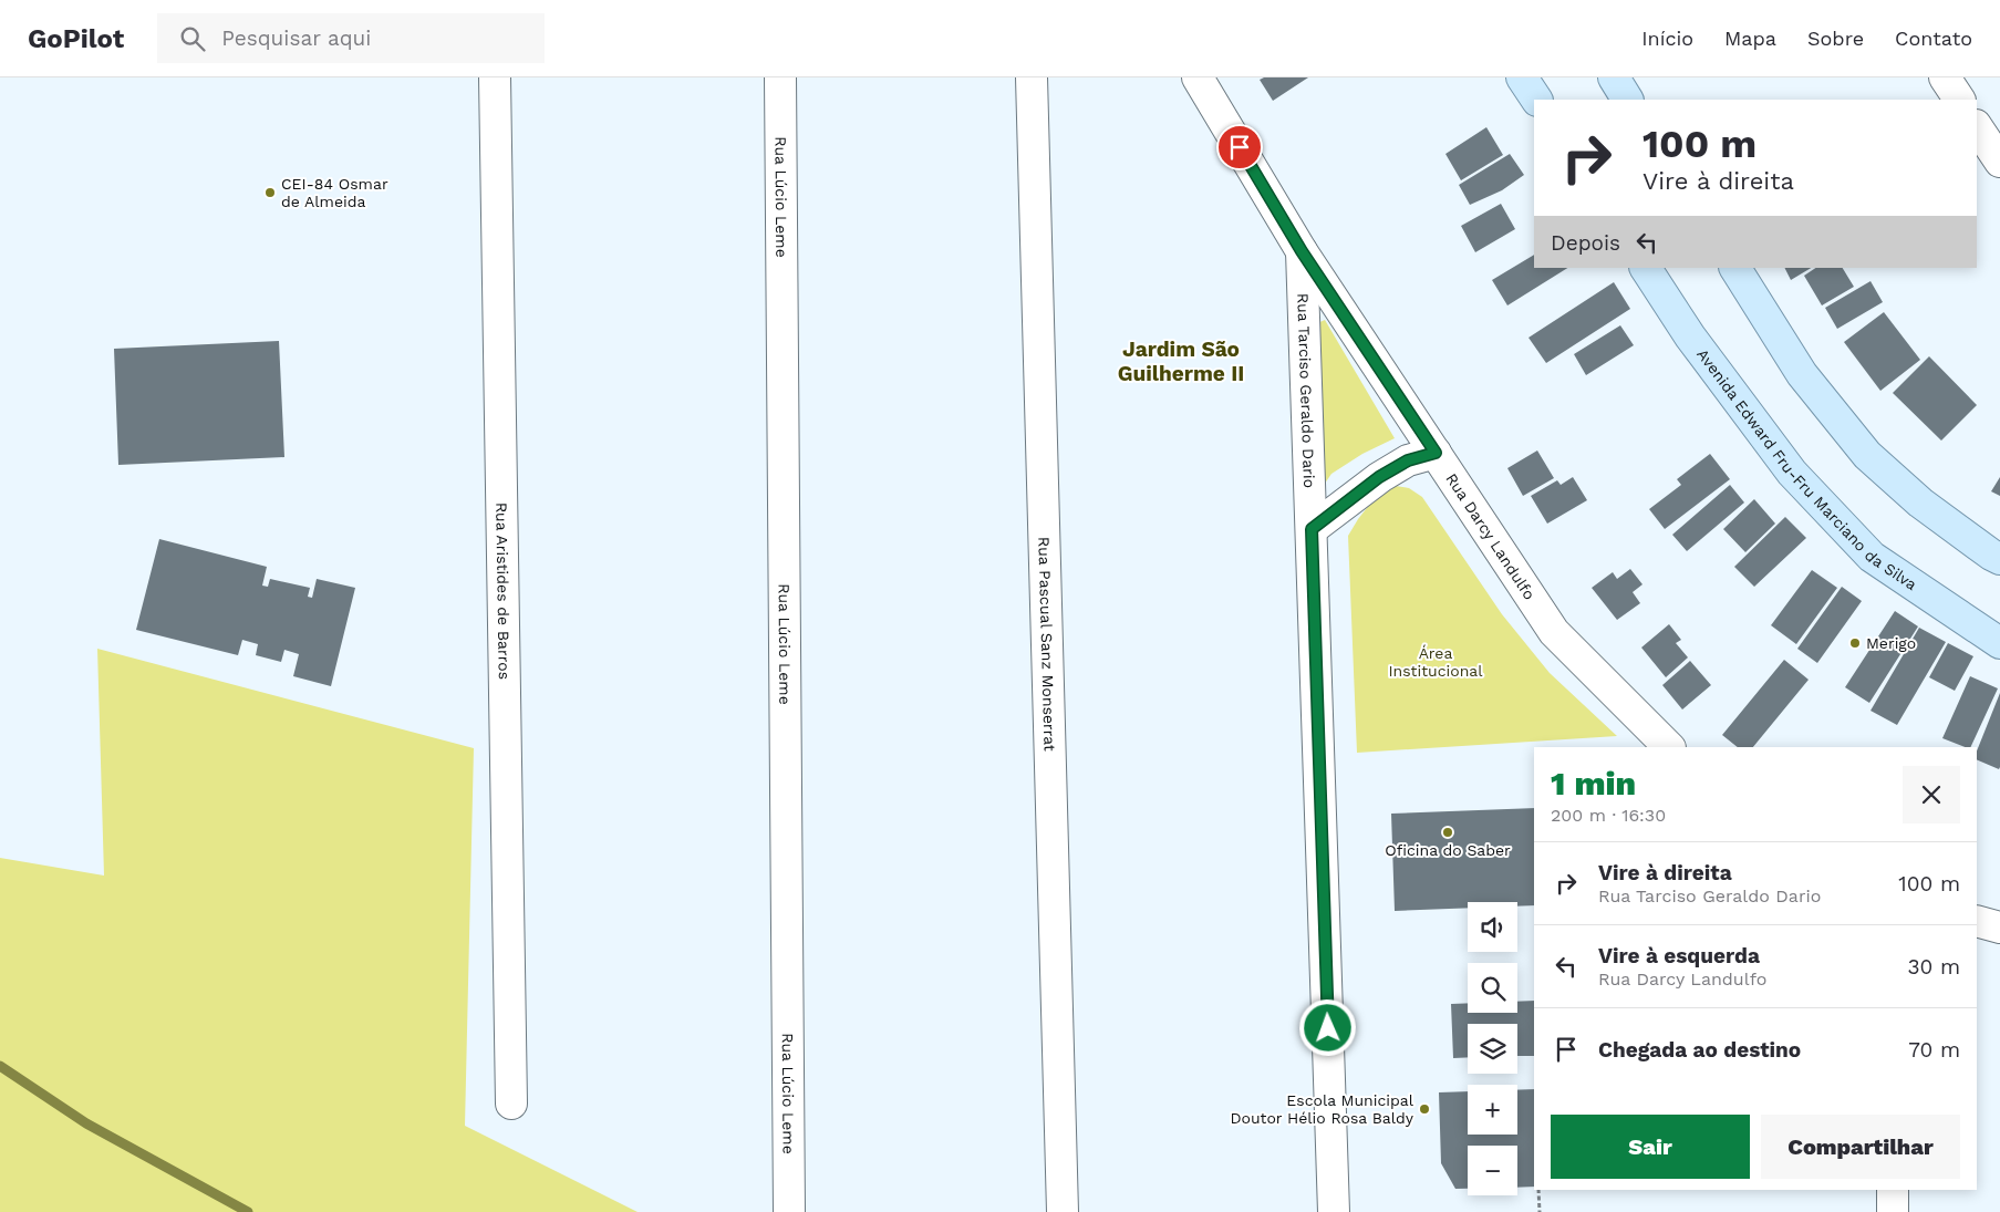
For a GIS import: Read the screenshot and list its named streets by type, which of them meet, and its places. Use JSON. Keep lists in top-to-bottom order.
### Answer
{
  "streets": {
    "main road": ["Avenida Edward Fru-Fru Marciano da Silva"],
    "street": [
      "Rua Lúcio Leme",
      "Rua Tarciso Geraldo Dario",
      "Rua Darcy Landulfo",
      "Rua Aristides de Barros",
      "Rua Pascual Sanz Monserrat"
    ]
  },
  "crossings": [
    ["Rua Tarciso Geraldo Dario", "Rua Darcy Landulfo"]
  ],
  "districts": ["Jardim São Guilherme II"],
  "parks": ["Área Institucional"],
  "places": [
    "CEI-84 Osmar de Almeida",
    "Merigo",
    "Oficina do Saber",
    "Escola Municipal Doutor Hélio Rosa Baldy"
  ],
  "page": {
    "header": "GoPilot",
    "search": "Pesquisar aqui",
    "nav": [
      "Início",
      "Mapa",
      "Sobre",
      "Contato"
    ],
    "turn": ["100 m", "Vire à direita"],
    "then": "Depois",
    "heading": ["1 min", "200 m · 16:30"],
    "list": [
      {
        "name": "Vire à direita",
        "note": "Rua Tarciso Geraldo Dario",
        "value": "100 m"
      },
      {
        "name": "Vire à esquerda",
        "note": "Rua Darcy Landulfo",
        "value": "30 m"
      },
      {
        "name": "Chegada ao destino",
        "value": "70 m"
      }
    ],
    "map_buttons": ["+", "−"],
    "buttons": ["Sair", "Compartilhar"]
  }
}
